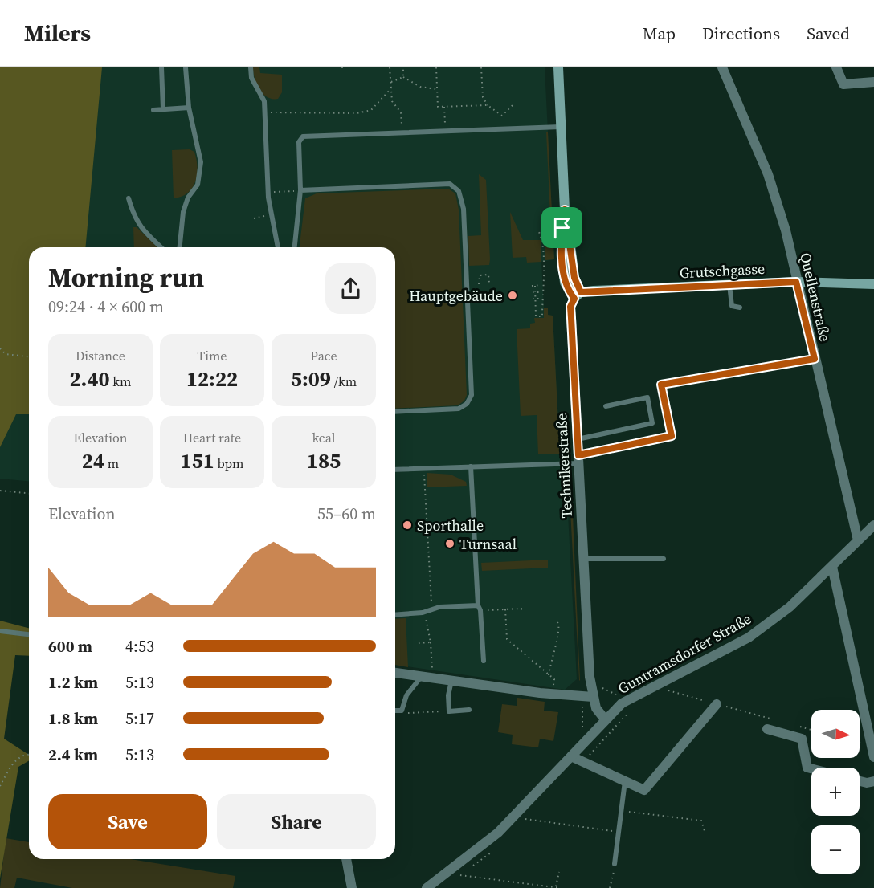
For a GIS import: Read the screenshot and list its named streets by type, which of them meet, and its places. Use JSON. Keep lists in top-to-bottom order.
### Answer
{
  "streets": {
    "main road": ["Grutschgasse"],
    "street": ["Quellenstraße", "Technikerstraße", "Guntramsdorfer Straße"]
  },
  "crossings": [
    ["Grutschgasse", "Quellenstraße"],
    ["Grutschgasse", "Technikerstraße"],
    ["Quellenstraße", "Guntramsdorfer Straße"],
    ["Technikerstraße", "Guntramsdorfer Straße"]
  ],
  "places": ["Hauptgebäude", "Sporthalle", "Turnsaal"],
  "north": "right",
  "page": {
    "header": "Milers",
    "nav": ["Map", "Directions", "Saved"],
    "heading": ["Morning run", "09:24 · 4 × 600 m"],
    "stats": [
      ["Distance", "2.40 km"],
      ["Time", "12:22"],
      ["Pace", "5:09 /km"],
      ["Elevation", "24 m"],
      ["Heart rate", "151 bpm"],
      ["kcal", "185"]
    ],
    "chart": ["Elevation", "55–60 m"],
    "list": [
      {
        "name": "600 m",
        "note": "4:53"
      },
      {
        "name": "1.2 km",
        "note": "5:13"
      },
      {
        "name": "1.8 km",
        "note": "5:17"
      },
      {
        "name": "2.4 km",
        "note": "5:13"
      }
    ],
    "map_buttons": ["+", "−"],
    "buttons": ["Save", "Share"]
  }
}
